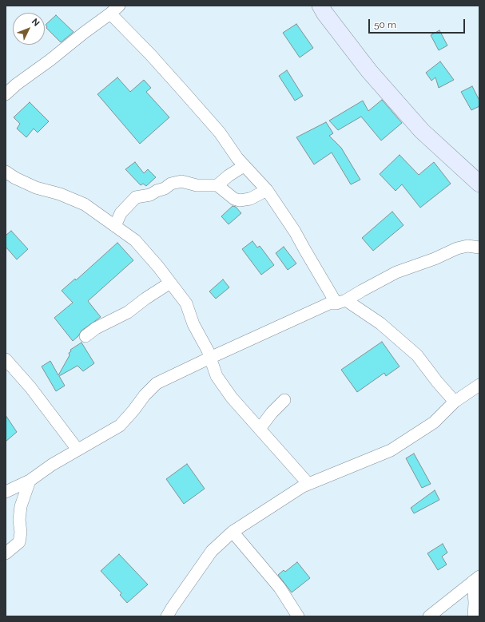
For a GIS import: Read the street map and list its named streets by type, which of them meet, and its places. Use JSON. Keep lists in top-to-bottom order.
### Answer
{
  "scale_bar": "50 m",
  "north": "top right"
}
